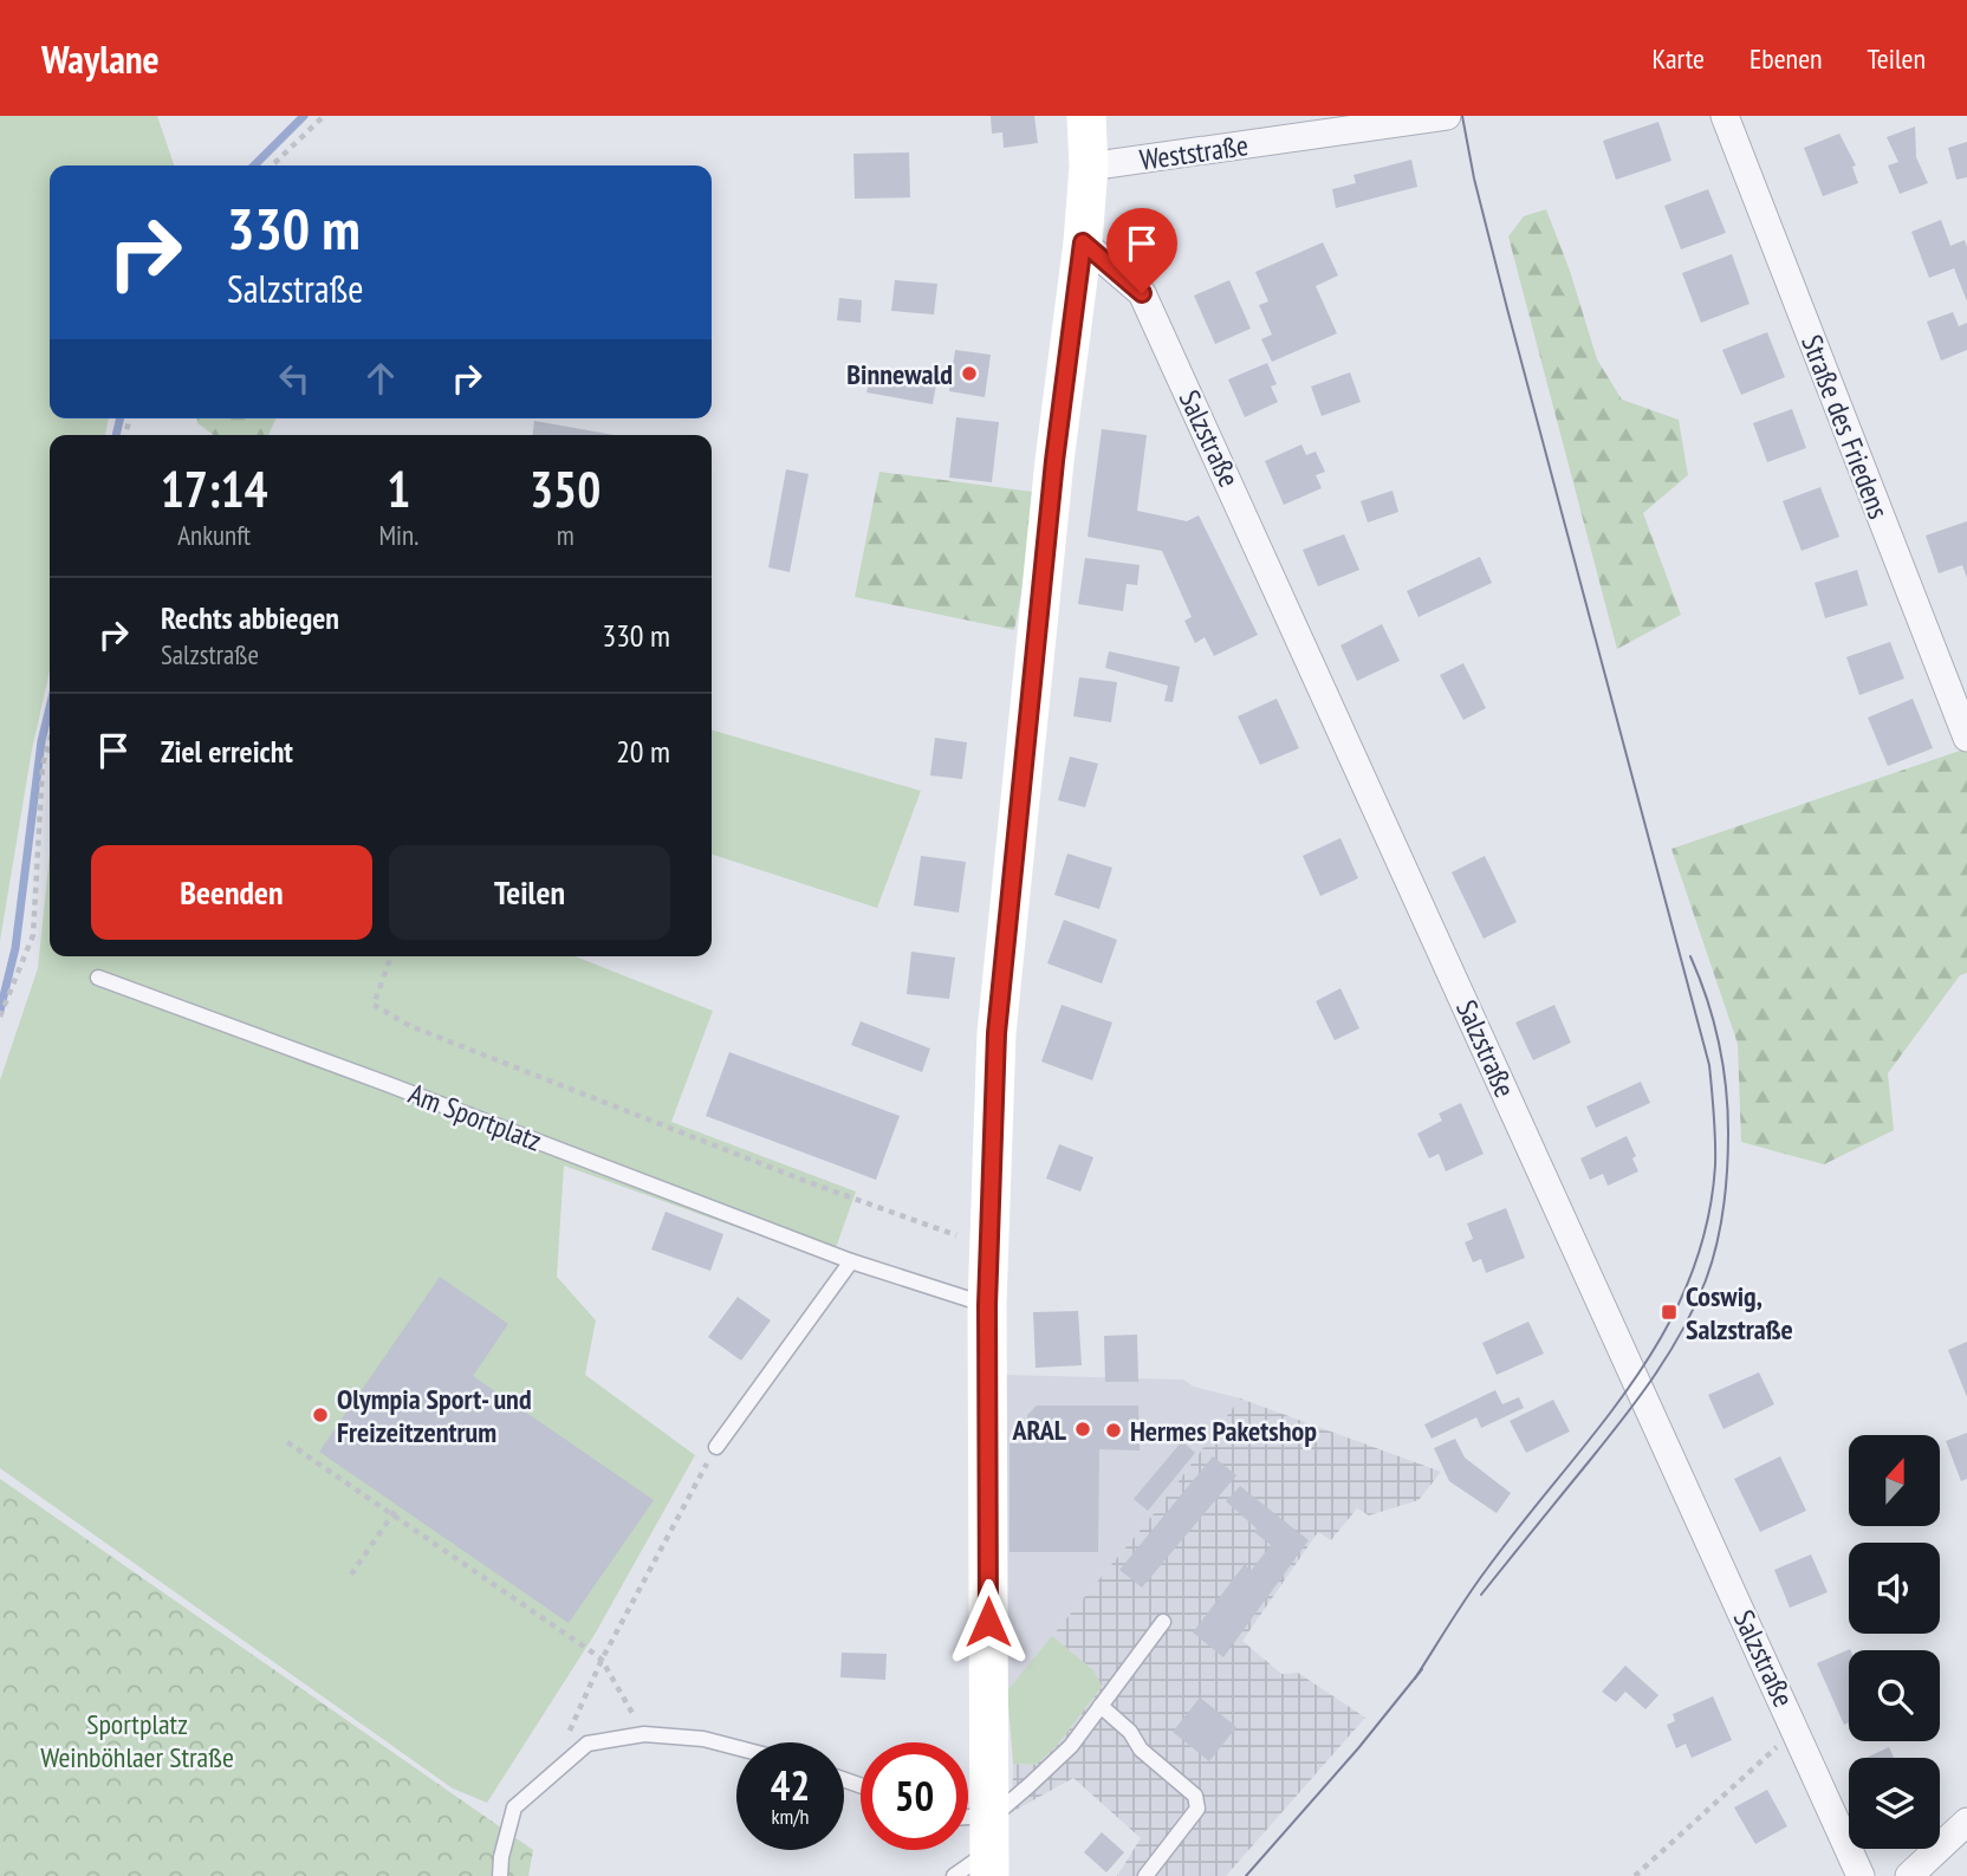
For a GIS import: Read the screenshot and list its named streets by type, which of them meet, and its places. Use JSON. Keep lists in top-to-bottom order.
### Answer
{
  "streets": {
    "street": ["Weststraße", "Straße des Friedens", "Salzstraße"],
    "lane": ["Am Sportplatz"]
  },
  "parks": ["Sportplatz Weinböhlaer Straße"],
  "places": {
    "other": [
      "Binnewald",
      "Olympia Sport- und Freizeitzentrum",
      "ARAL",
      "Hermes Paketshop"
    ],
    "transit": ["Coswig, Salzstraße"]
  },
  "north": "top",
  "page": {
    "header": "Waylane",
    "nav": ["Karte", "Ebenen", "Teilen"],
    "turn": ["330 m", "Salzstraße"],
    "eta": [
      "17:14",
      "Ankunft",
      "1",
      "Min.",
      "350",
      "m"
    ],
    "list": [
      {
        "name": "Rechts abbiegen",
        "note": "Salzstraße",
        "value": "330 m"
      },
      {
        "name": "Ziel erreicht",
        "value": "20 m"
      }
    ],
    "buttons": ["Beenden", "Teilen"],
    "speed": "42 km/h",
    "limit": "50"
  }
}
